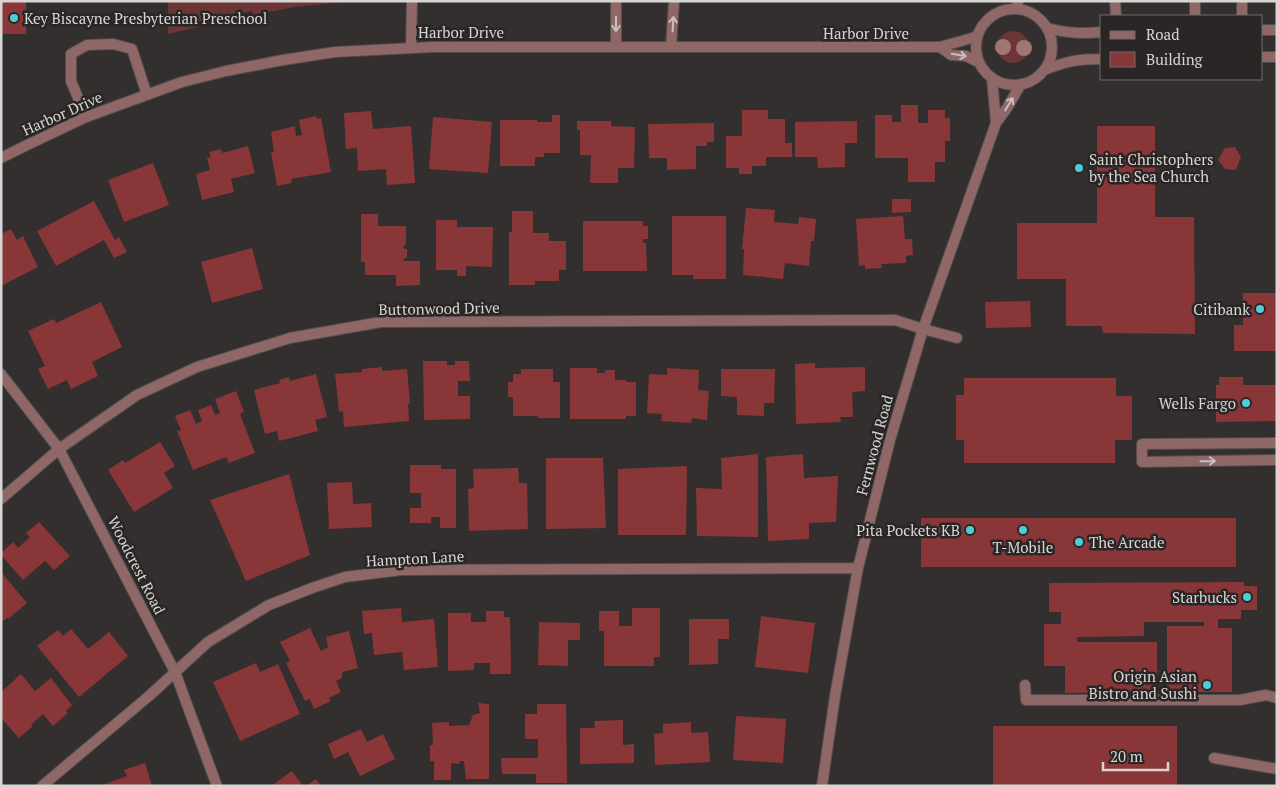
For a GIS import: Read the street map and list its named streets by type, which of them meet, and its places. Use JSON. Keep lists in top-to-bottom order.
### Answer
{
  "streets": {
    "street": [
      "Harbor Drive",
      "Buttonwood Drive",
      "Fernwood Road",
      "Hampton Lane",
      "Woodcrest Road"
    ]
  },
  "crossings": [
    ["Harbor Drive", "Fernwood Road"],
    ["Buttonwood Drive", "Fernwood Road"],
    ["Buttonwood Drive", "Woodcrest Road"],
    ["Fernwood Road", "Hampton Lane"],
    ["Hampton Lane", "Woodcrest Road"]
  ],
  "places": [
    "Key Biscayne Presbyterian Preschool",
    "Saint Christophers by the Sea Church",
    "Citibank",
    "Wells Fargo",
    "Pita Pockets KB",
    "T-Mobile",
    "The Arcade",
    "Starbucks",
    "Origin Asian Bistro and Sushi"
  ],
  "legend": ["Road", "Building"],
  "scale_bar": "20 m"
}
